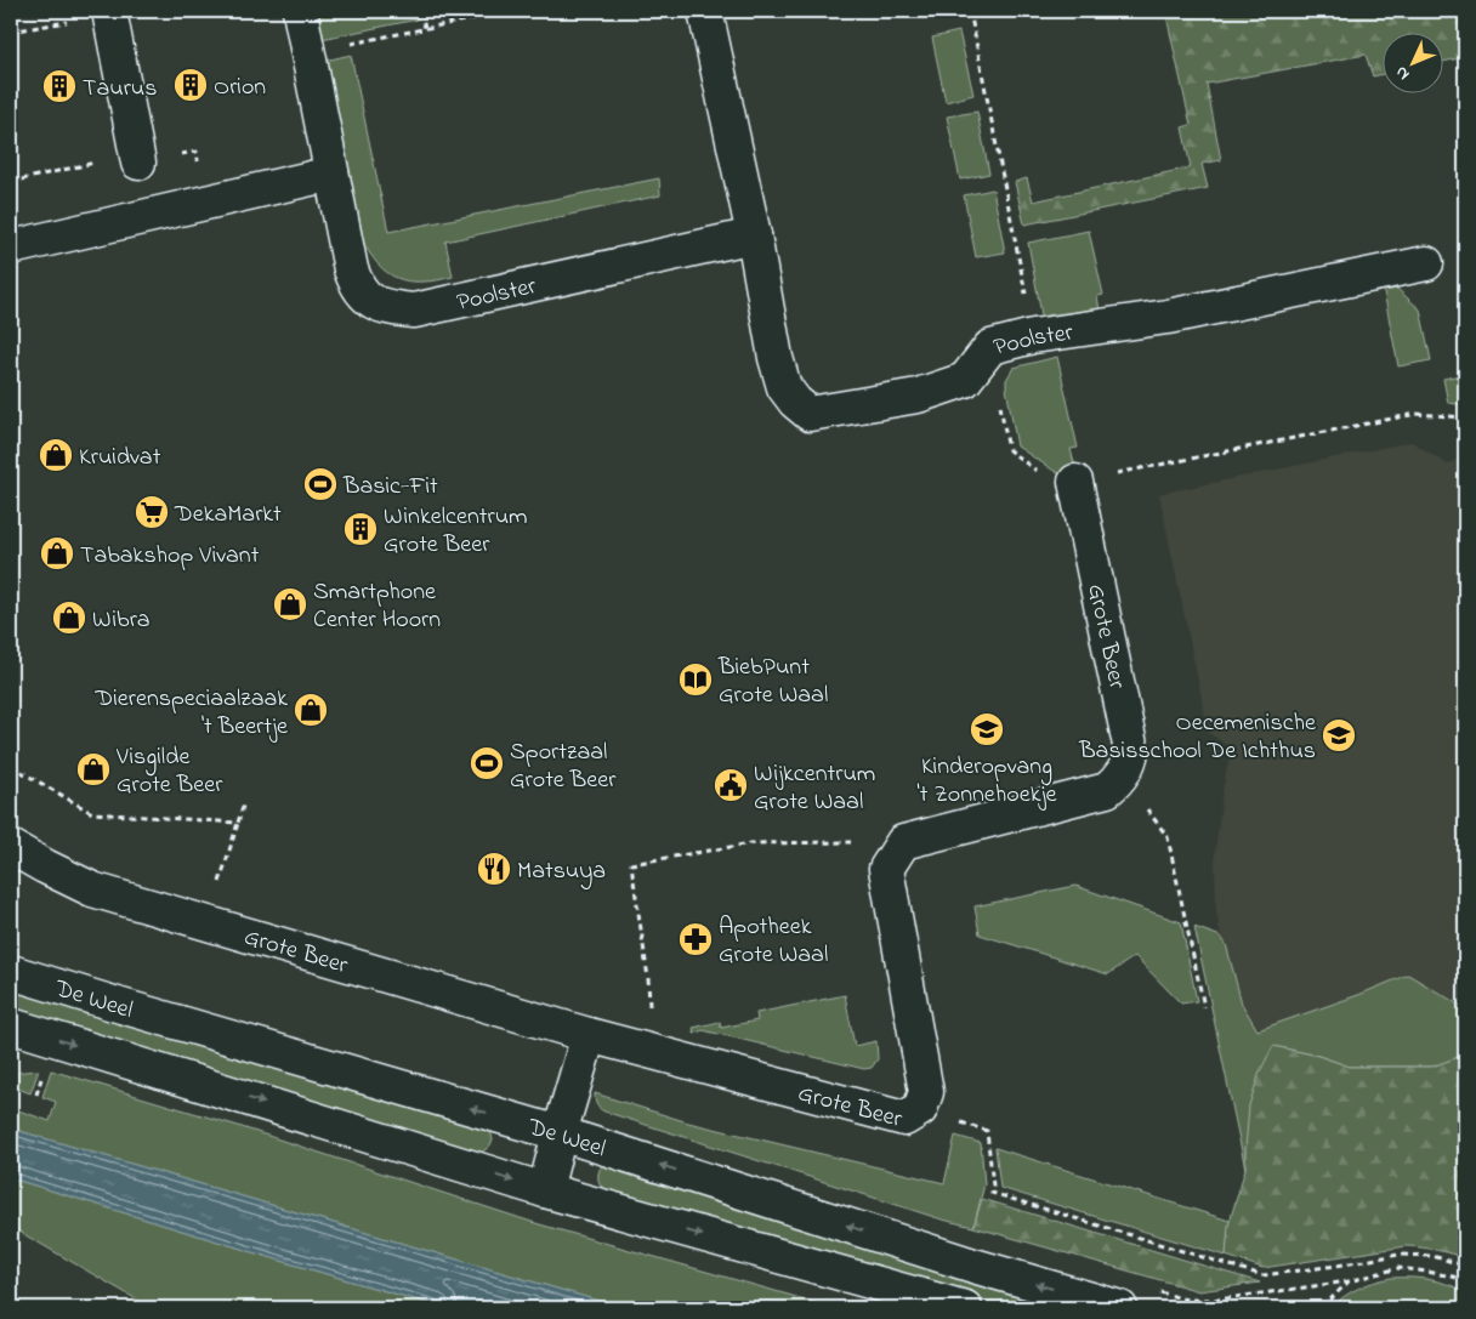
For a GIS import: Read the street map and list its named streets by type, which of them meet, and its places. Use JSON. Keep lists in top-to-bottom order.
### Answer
{
  "streets": {
    "street": ["Poolster", "Grote Beer", "De Weel"]
  },
  "places": {
    "building": ["Orion", "Taurus", "Winkelcentrum Grote Beer"],
    "shop": [
      "Kruidvat",
      "Tabakshop Vivant",
      "Smartphone Center Hoorn",
      "Wibra",
      "Dierenspeciaalzaak 't Beertje",
      "Visgilde Grote Beer"
    ],
    "sports": ["Basic-Fit", "Sportzaal Grote Beer"],
    "supermarket": ["DekaMarkt"],
    "library": ["BiebPunt Grote Waal"],
    "school or university": ["Kinderopvang 't Zonnehoekje", "Oecemenische Basisschool De Ichthus"],
    "public building": ["Wijkcentrum Grote Waal"],
    "restaurant": ["Matsuya"],
    "pharmacy": ["Apotheek Grote Waal"]
  },
  "north": "bottom left"
}
